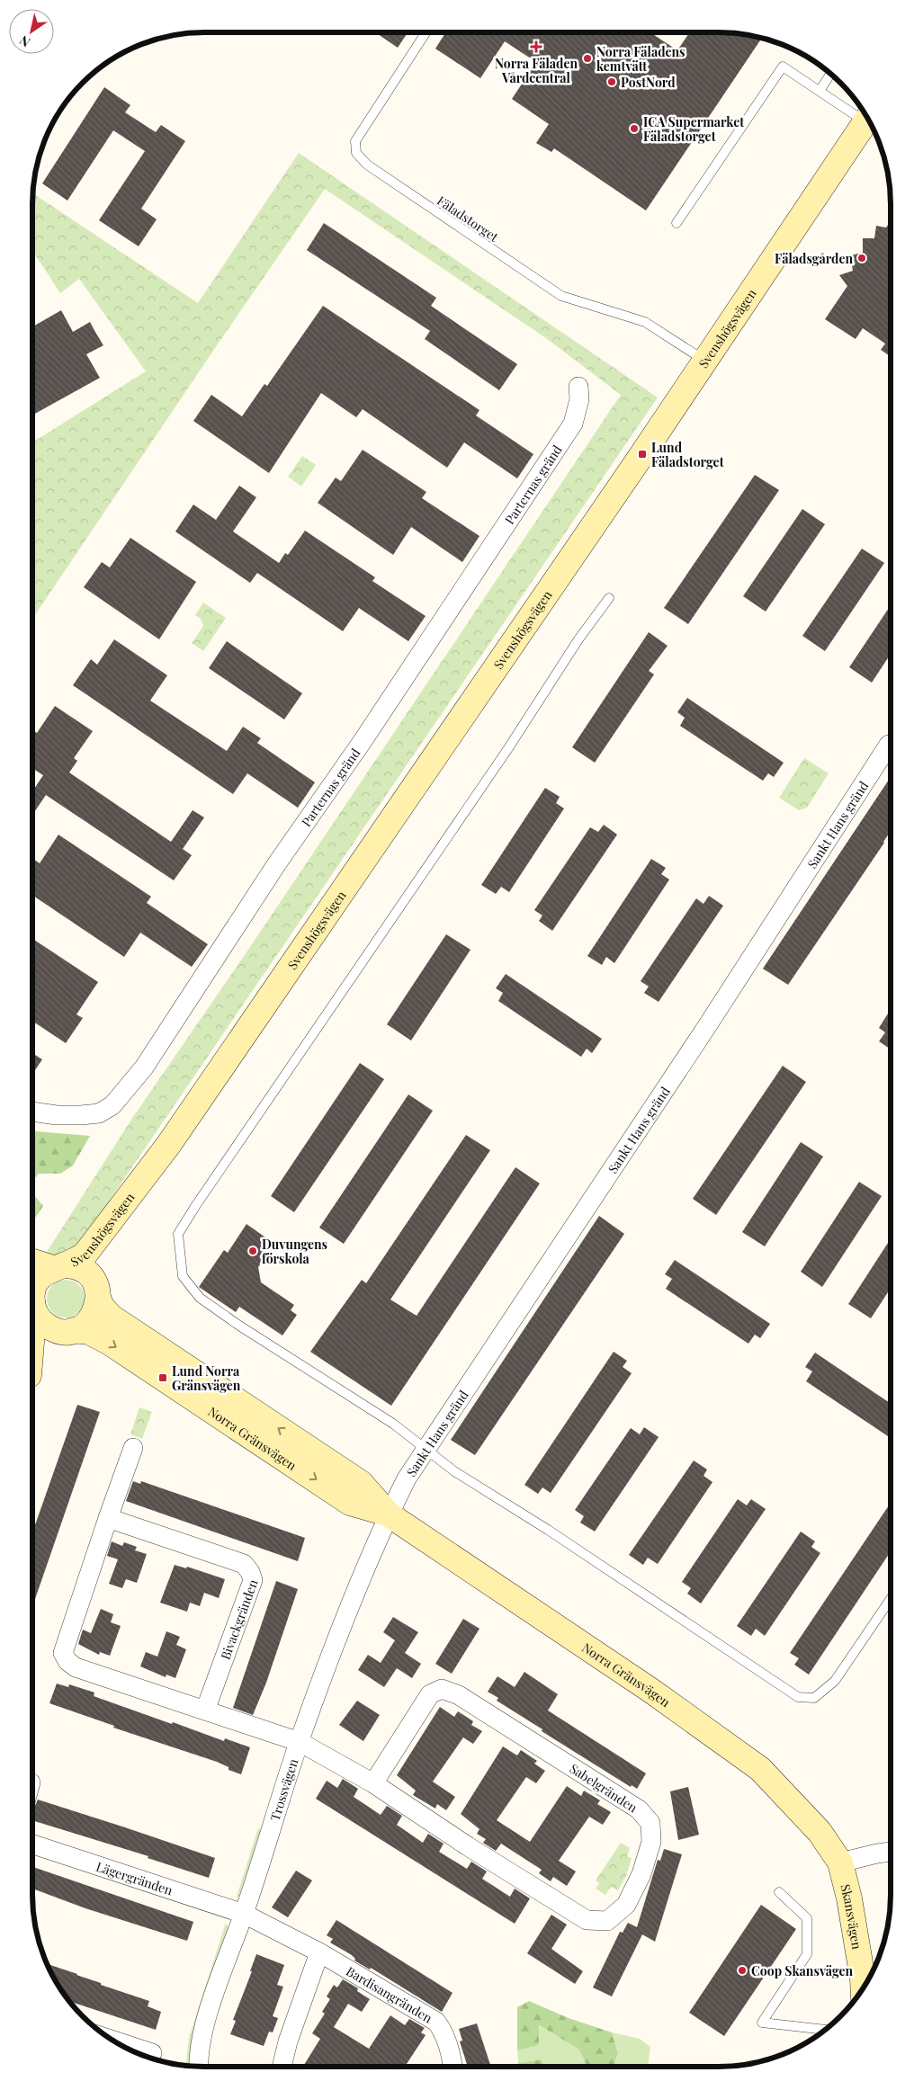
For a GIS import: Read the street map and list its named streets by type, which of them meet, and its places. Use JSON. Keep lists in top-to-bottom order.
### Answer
{
  "streets": {
    "main road": ["Svenshögsvägen", "Norra Gränsvägen", "Skansvägen"],
    "street": [
      "Parternas gränd",
      "Sankt Hans gränd",
      "Bivackgränden",
      "Sabelgränden",
      "Trossvägen",
      "Lägergränden",
      "Bardisangränden"
    ],
    "lane": ["Fäladstorget"]
  },
  "crossings": [
    ["Fäladstorget", "Svenshögsvägen"],
    ["Svenshögsvägen", "Norra Gränsvägen"],
    ["Sankt Hans gränd", "Norra Gränsvägen"],
    ["Sankt Hans gränd", "Trossvägen"],
    ["Norra Gränsvägen", "Trossvägen"],
    ["Norra Gränsvägen", "Skansvägen"],
    ["Sabelgränden", "Trossvägen"],
    ["Trossvägen", "Lägergränden"],
    ["Trossvägen", "Bardisangränden"],
    ["Lägergränden", "Bardisangränden"]
  ],
  "places": {
    "health": ["Norra Fäladen Vårdcentral"],
    "other": [
      "Norra Fäladens kemtvätt",
      "PostNord",
      "ICA Supermarket Fäladstorget",
      "Fäladsgården",
      "Duvungens förskola",
      "Coop Skansvägen"
    ],
    "transit": ["Lund Fäladstorget", "Lund Norra Gränsvägen"]
  },
  "north": "bottom left"
}
